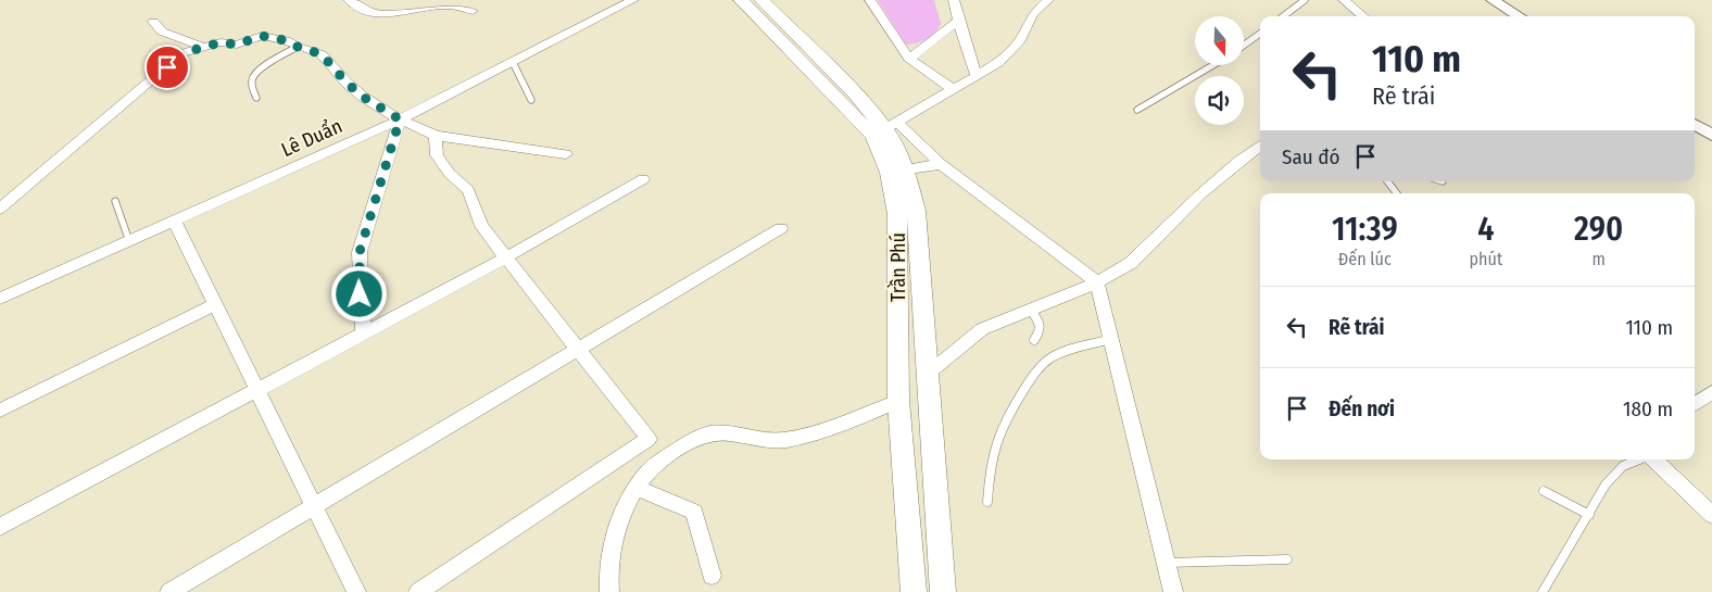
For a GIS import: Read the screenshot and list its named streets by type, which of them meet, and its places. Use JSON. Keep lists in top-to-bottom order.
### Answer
{
  "streets": {
    "main road": ["Trần Phú"],
    "street": ["Lê Duẩn"]
  },
  "north": "bottom",
  "page": {
    "turn": ["110 m", "Rẽ trái"],
    "then": "Sau đó",
    "eta": [
      "11:39",
      "Đến lúc",
      "4",
      "phút",
      "290",
      "m"
    ],
    "list": [
      {
        "name": "Rẽ trái",
        "value": "110 m"
      },
      {
        "name": "Đến nơi",
        "value": "180 m"
      }
    ]
  }
}
